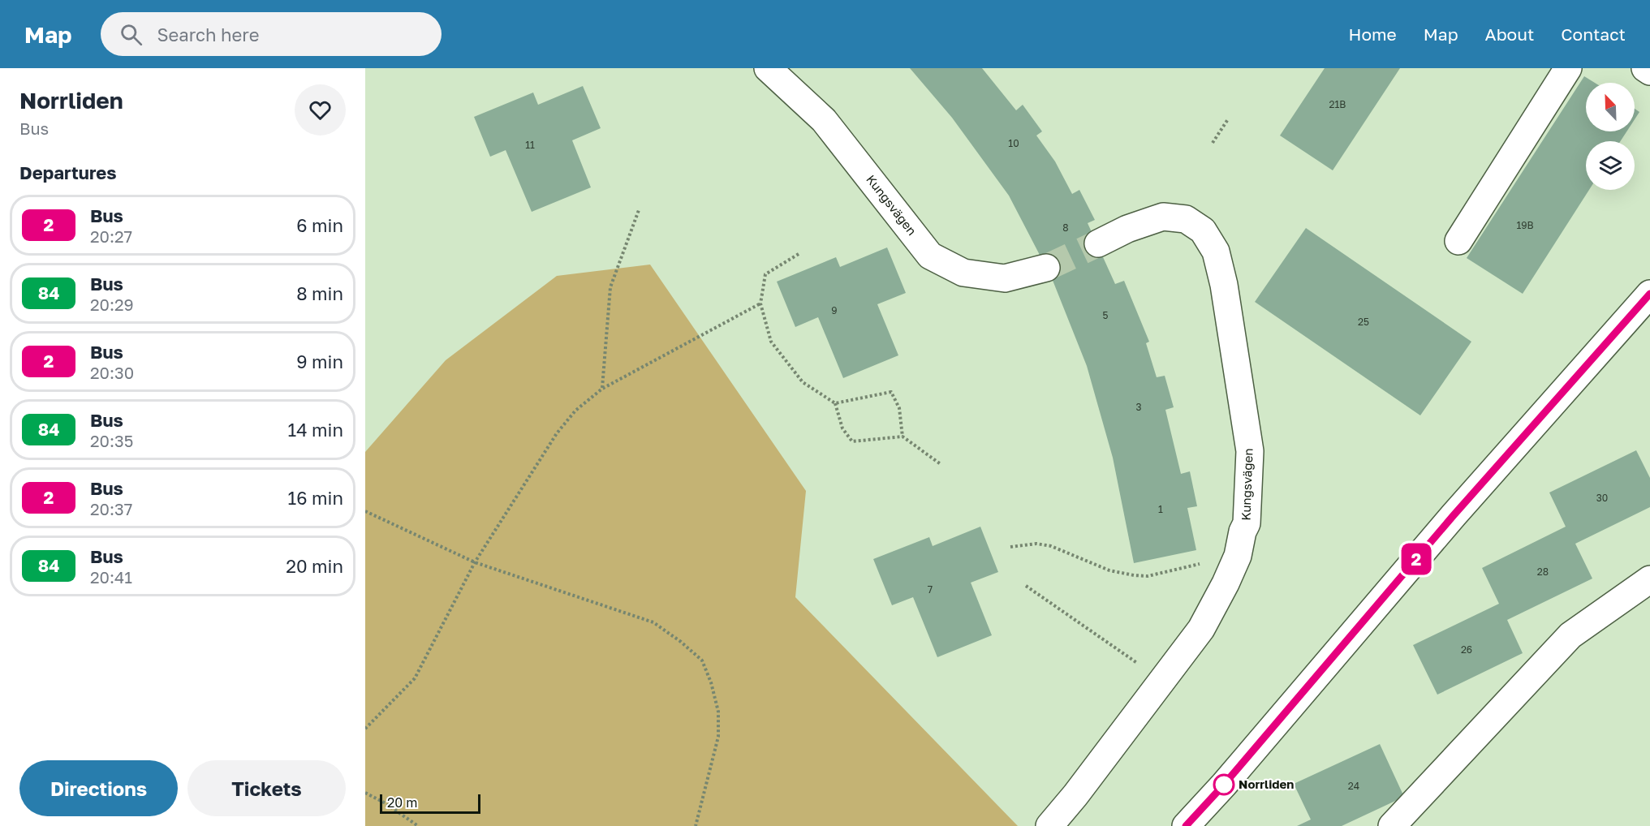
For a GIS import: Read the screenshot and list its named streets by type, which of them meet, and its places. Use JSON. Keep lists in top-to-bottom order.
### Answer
{
  "streets": {
    "street": ["Kungsvägen"]
  },
  "places": ["Norrliden"],
  "lines": ["bus line 2"],
  "house_numbers": [
    "21B",
    "10",
    "11",
    "19B",
    "8",
    "9",
    "5",
    "25",
    "3",
    "30",
    "1",
    "28",
    "7",
    "26",
    "24"
  ],
  "scale_bar": "20 m",
  "north": "top left",
  "page": {
    "header": "Map",
    "search": "Search here",
    "nav": [
      "Home",
      "Map",
      "About",
      "Contact"
    ],
    "heading": [
      ["Norrliden", "Bus"],
      "Departures"
    ],
    "on_map": "2",
    "list": [
      {
        "mark": "2",
        "name": "Bus",
        "note": "20:27",
        "value": "6 min"
      },
      {
        "mark": "84",
        "name": "Bus",
        "note": "20:29",
        "value": "8 min"
      },
      {
        "mark": "2",
        "name": "Bus",
        "note": "20:30",
        "value": "9 min"
      },
      {
        "mark": "84",
        "name": "Bus",
        "note": "20:35",
        "value": "14 min"
      },
      {
        "mark": "2",
        "name": "Bus",
        "note": "20:37",
        "value": "16 min"
      },
      {
        "mark": "84",
        "name": "Bus",
        "note": "20:41",
        "value": "20 min"
      }
    ],
    "buttons": ["Directions", "Tickets"],
    "scale": "20 m"
  }
}
